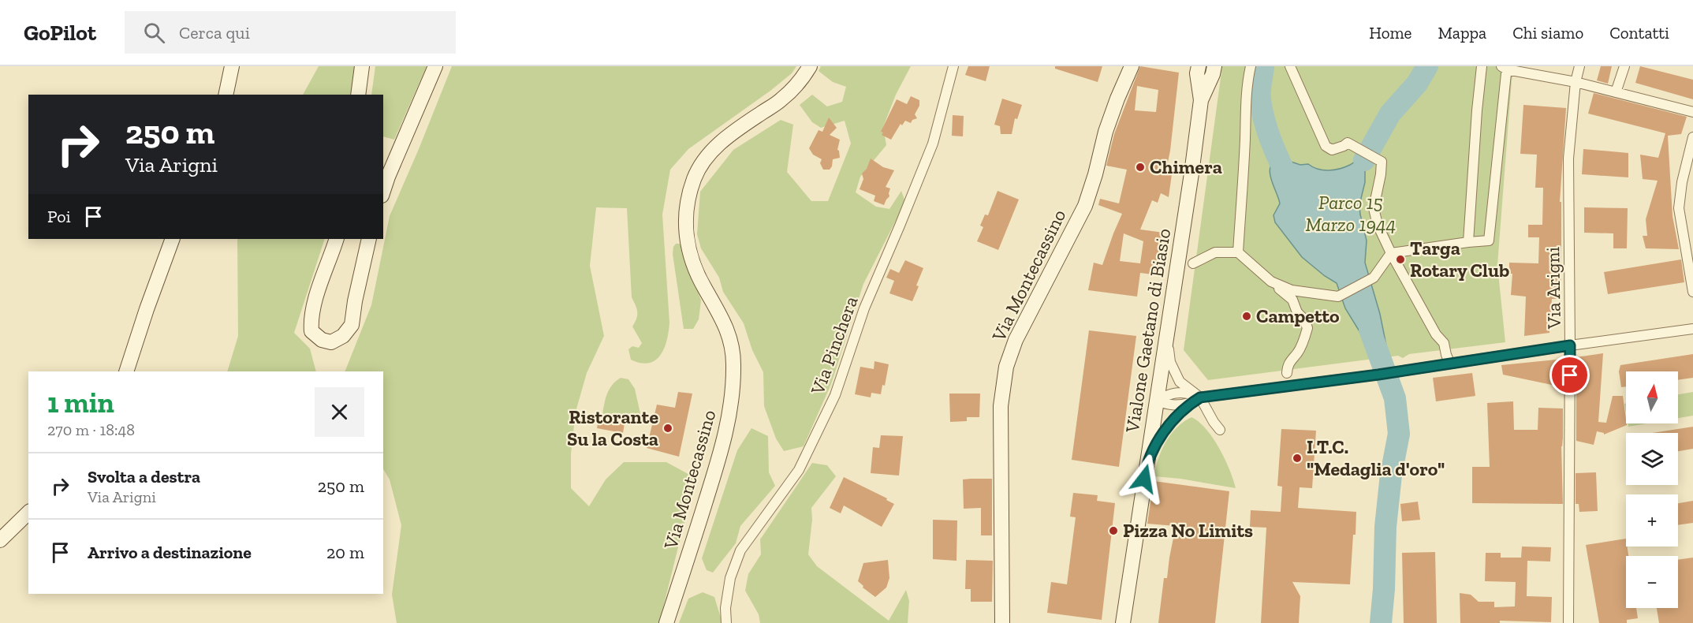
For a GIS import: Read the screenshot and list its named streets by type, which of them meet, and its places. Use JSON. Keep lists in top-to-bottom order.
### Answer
{
  "streets": {
    "street": [
      "Via Montecassino",
      "Via Arigni",
      "Vialone Gaetano di Biasio",
      "Via Pinchera"
    ]
  },
  "parks": ["Parco 15 Marzo 1944"],
  "places": [
    "Chimera",
    "Targa Rotary Club",
    "Campetto",
    "Ristorante Su la Costa",
    "I.T.C. \"Medaglia d'oro\"",
    "Pizza No Limits"
  ],
  "north": "top",
  "page": {
    "header": "GoPilot",
    "search": "Cerca qui",
    "nav": [
      "Home",
      "Mappa",
      "Chi siamo",
      "Contatti"
    ],
    "turn": ["250 m", "Via Arigni"],
    "then": "Poi",
    "map_buttons": ["+", "−"],
    "heading": ["1 min", "270 m · 18:48"],
    "list": [
      {
        "name": "Svolta a destra",
        "note": "Via Arigni",
        "value": "250 m"
      },
      {
        "name": "Arrivo a destinazione",
        "value": "20 m"
      }
    ]
  }
}
